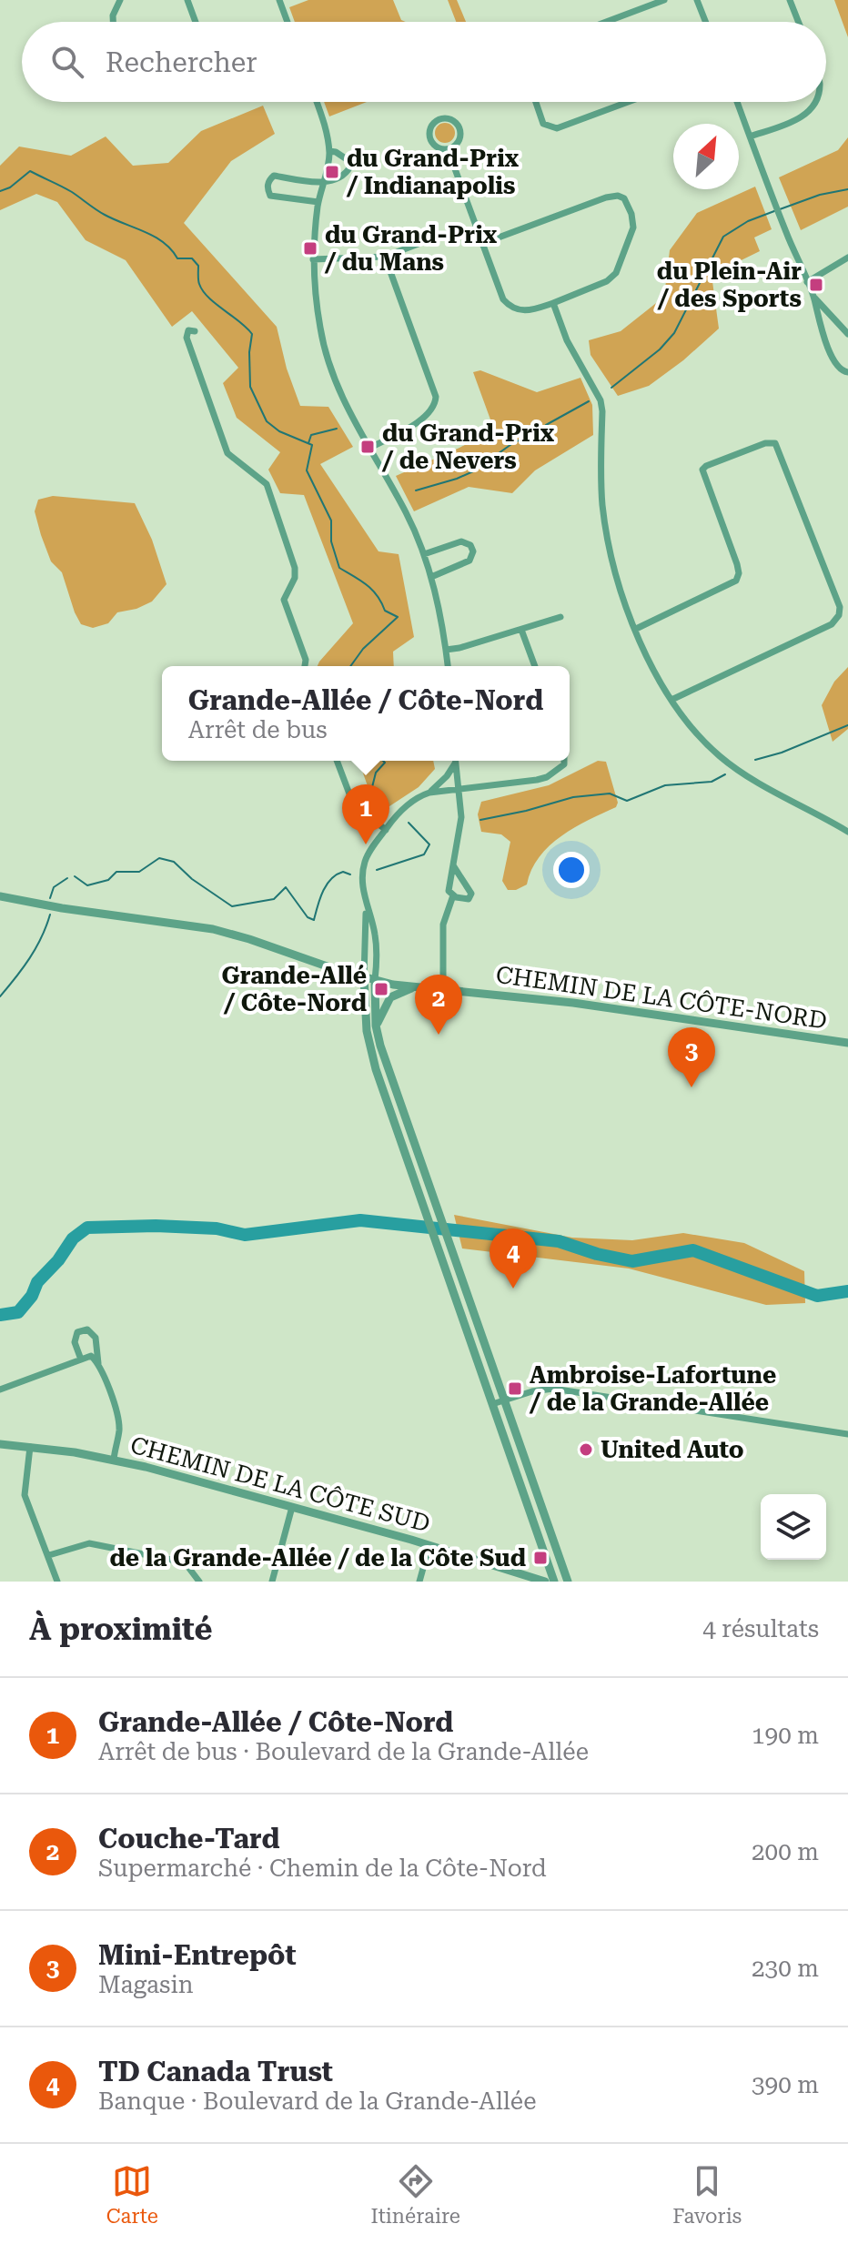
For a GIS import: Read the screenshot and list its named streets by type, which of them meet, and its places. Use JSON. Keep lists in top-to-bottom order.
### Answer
{
  "streets": {
    "street": ["CHEMIN DE LA CÔTE-NORD", "CHEMIN DE LA CÔTE SUD"]
  },
  "places": {
    "transit": [
      "du Grand-Prix / Indianapolis",
      "du Grand-Prix / du Mans",
      "du Plein-Air / des Sports",
      "du Grand-Prix / de Nevers",
      "Grande-Allé / Côte-Nord",
      "Ambroise-Lafortune / de la Grande-Allée",
      "de la Grande-Allée / de la Côte Sud"
    ],
    "other": ["United Auto"]
  },
  "north": "top right",
  "page": {
    "search": "Rechercher",
    "popup": ["Grande-Allée / Côte-Nord", "Arrêt de bus"],
    "pins": [
      "1",
      "2",
      "3",
      "4"
    ],
    "heading": ["À proximité", "4 résultats"],
    "list": [
      {
        "mark": "1",
        "name": "Grande-Allée / Côte-Nord",
        "note": "Arrêt de bus · Boulevard de la Grande-Allée",
        "value": "190 m"
      },
      {
        "mark": "2",
        "name": "Couche-Tard",
        "note": "Supermarché · Chemin de la Côte-Nord",
        "value": "200 m"
      },
      {
        "mark": "3",
        "name": "Mini-Entrepôt",
        "note": "Magasin",
        "value": "230 m"
      },
      {
        "mark": "4",
        "name": "TD Canada Trust",
        "note": "Banque · Boulevard de la Grande-Allée",
        "value": "390 m"
      }
    ],
    "nav": ["Carte", "Itinéraire", "Favoris"]
  }
}
